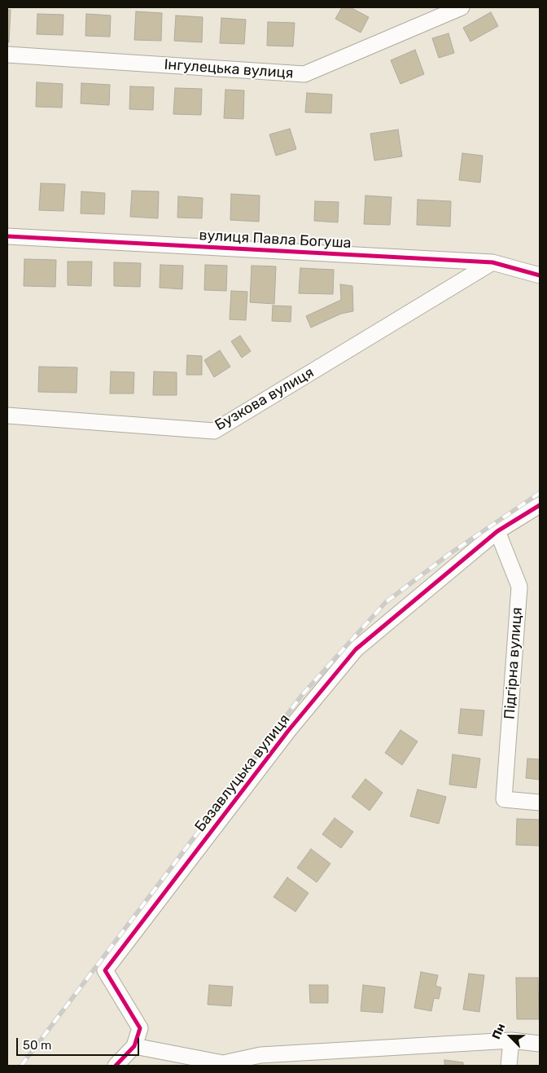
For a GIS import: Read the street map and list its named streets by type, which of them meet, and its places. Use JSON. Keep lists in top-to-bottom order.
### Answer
{
  "streets": {
    "street": [
      "Інгулецька вулиця",
      "вулиця Павла Богуша",
      "Бузкова вулиця",
      "Підгірна вулиця",
      "Базавлуцька вулиця"
    ]
  },
  "crossings": [
    ["вулиця Павла Богуша", "Бузкова вулиця"],
    ["Підгірна вулиця", "Базавлуцька вулиця"]
  ],
  "scale_bar": "50 m",
  "north": "top left"
}
